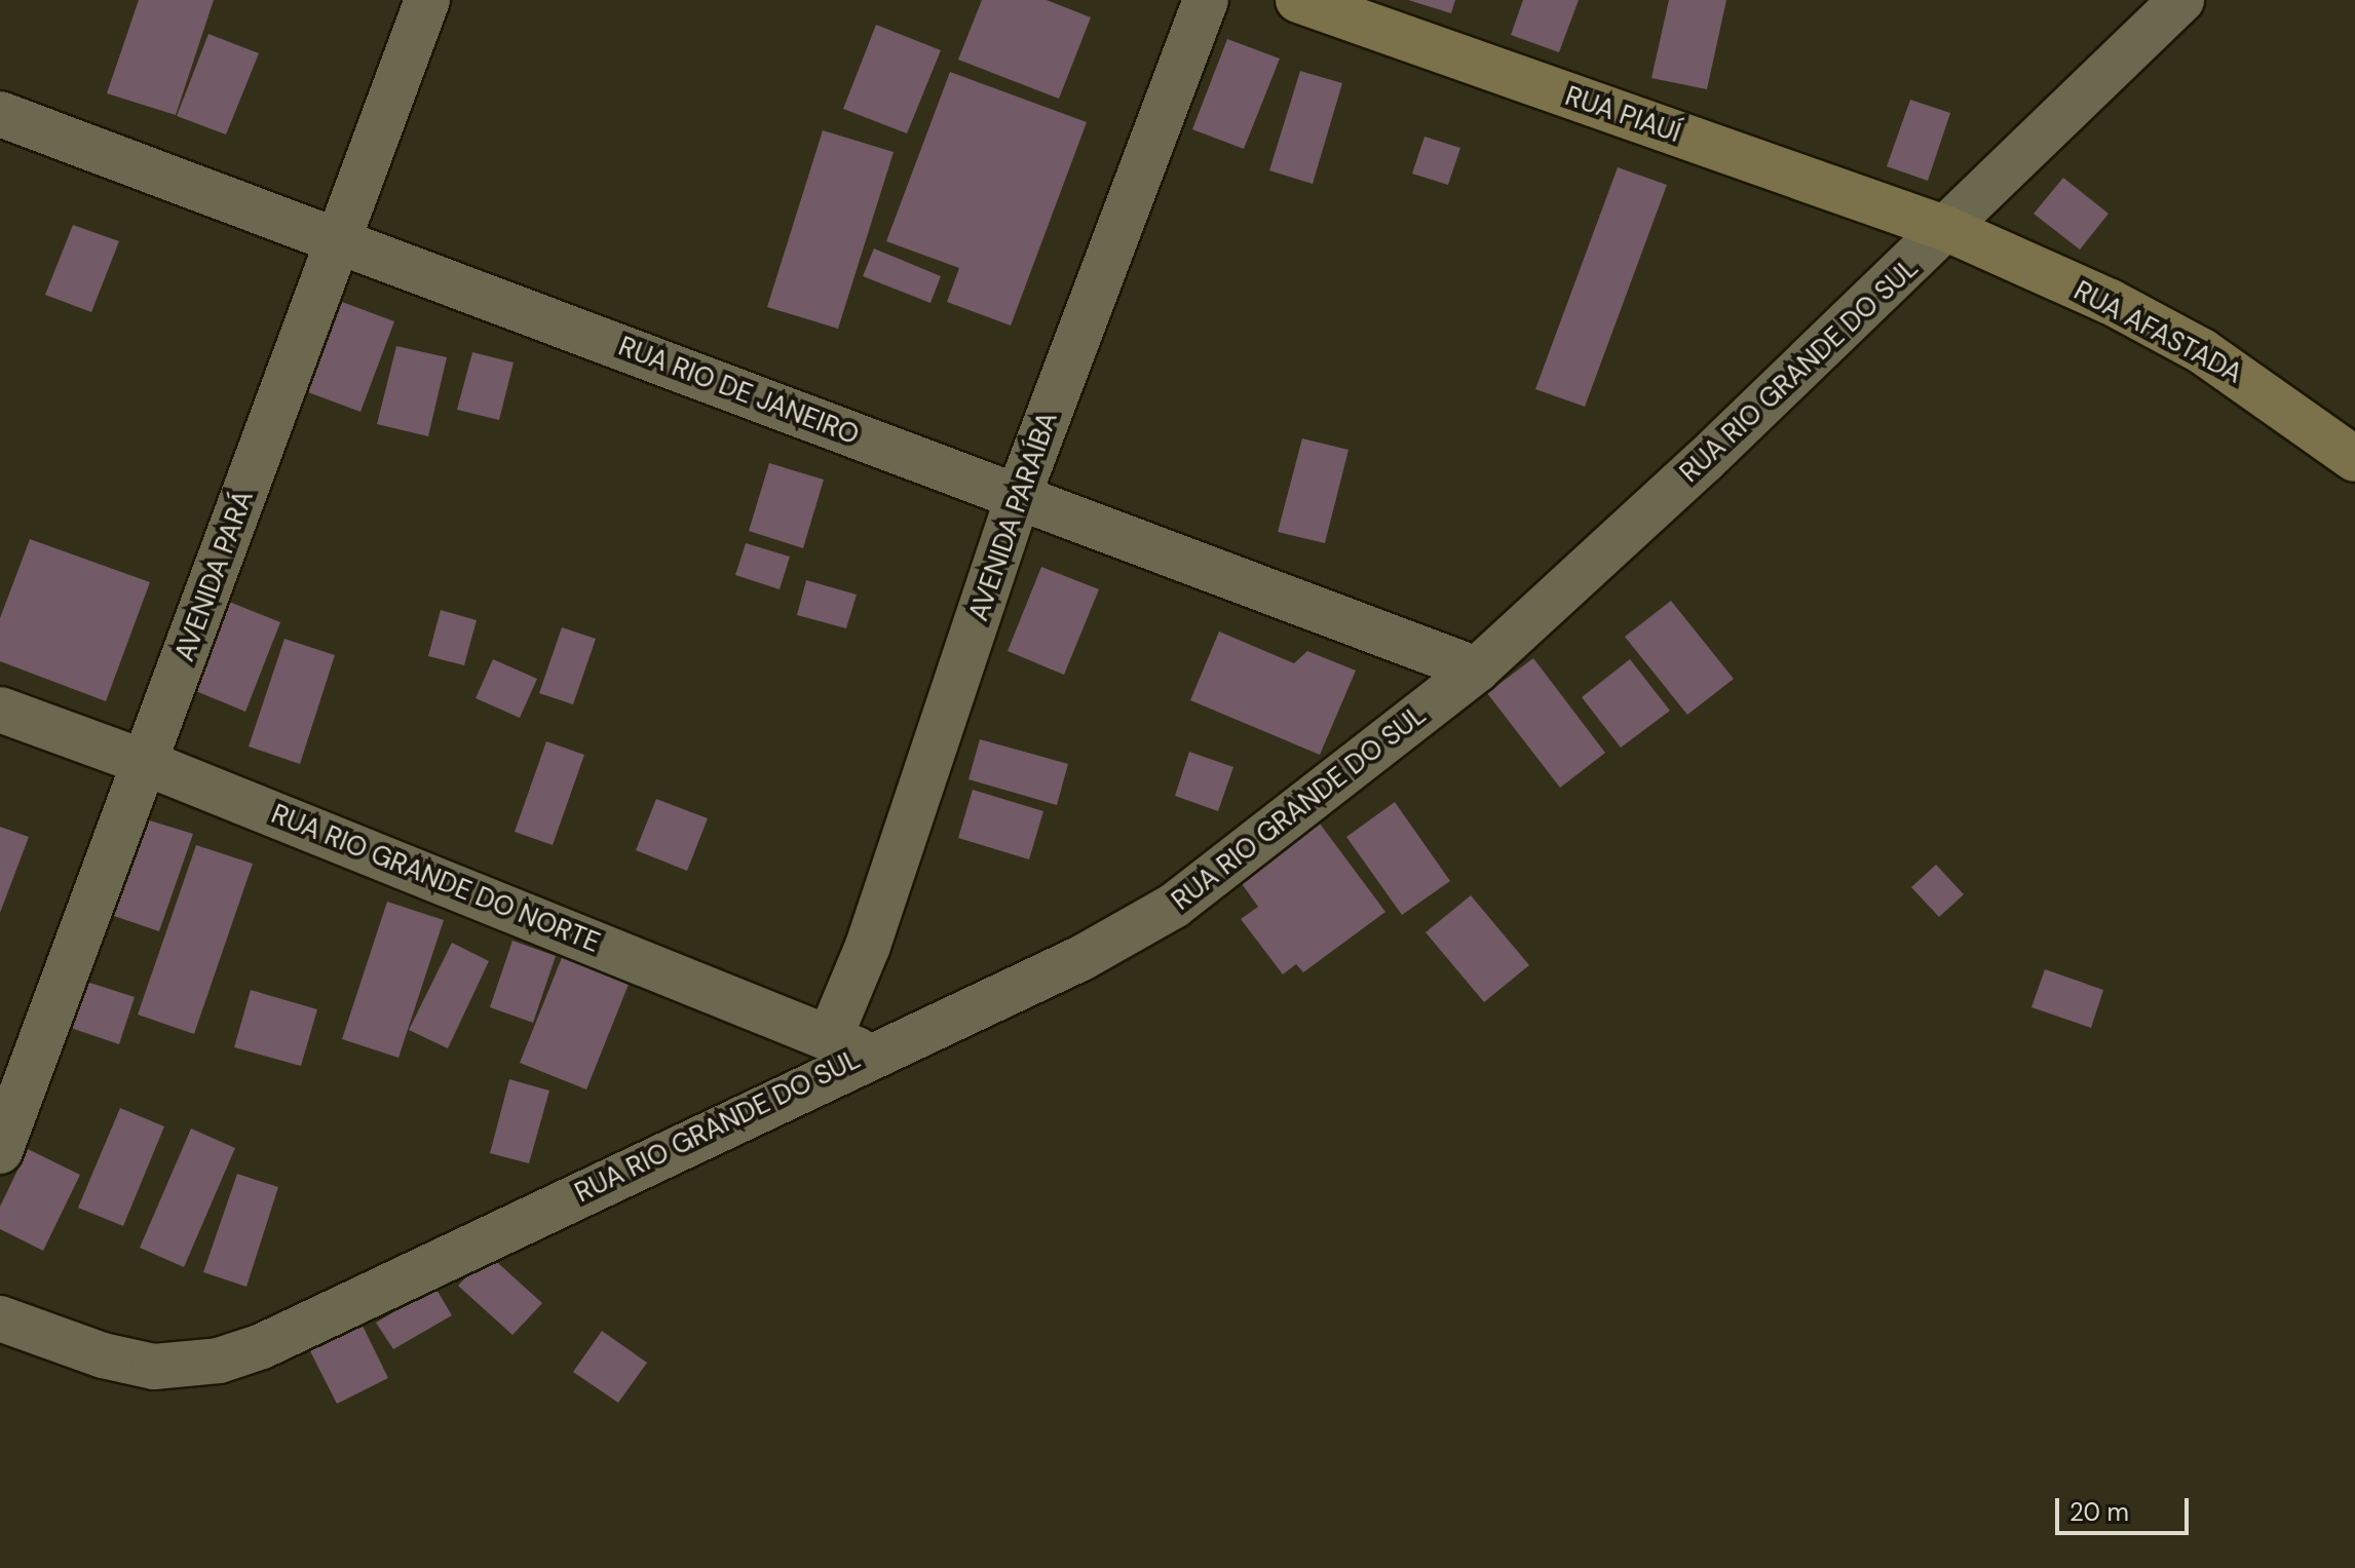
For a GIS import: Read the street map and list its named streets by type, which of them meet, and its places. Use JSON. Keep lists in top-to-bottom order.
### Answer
{
  "streets": {
    "street": [
      "RUA PIAUÍ",
      "RUA AFASTADA",
      "RUA RIO GRANDE DO SUL",
      "RUA RIO DE JANEIRO",
      "AVENIDA PARAÍBA",
      "AVENIDA PARÁ",
      "RUA RIO GRANDE DO NORTE"
    ]
  },
  "crossings": [
    ["RUA PIAUÍ", "RUA AFASTADA"],
    ["RUA PIAUÍ", "RUA RIO GRANDE DO SUL"],
    ["RUA AFASTADA", "RUA RIO GRANDE DO SUL"],
    ["RUA RIO GRANDE DO SUL", "RUA RIO DE JANEIRO"],
    ["RUA RIO GRANDE DO SUL", "AVENIDA PARAÍBA"],
    ["RUA RIO GRANDE DO SUL", "RUA RIO GRANDE DO NORTE"],
    ["RUA RIO DE JANEIRO", "AVENIDA PARAÍBA"],
    ["RUA RIO DE JANEIRO", "AVENIDA PARÁ"],
    ["AVENIDA PARAÍBA", "RUA RIO GRANDE DO NORTE"],
    ["AVENIDA PARÁ", "RUA RIO GRANDE DO NORTE"]
  ],
  "scale_bar": "20 m"
}
